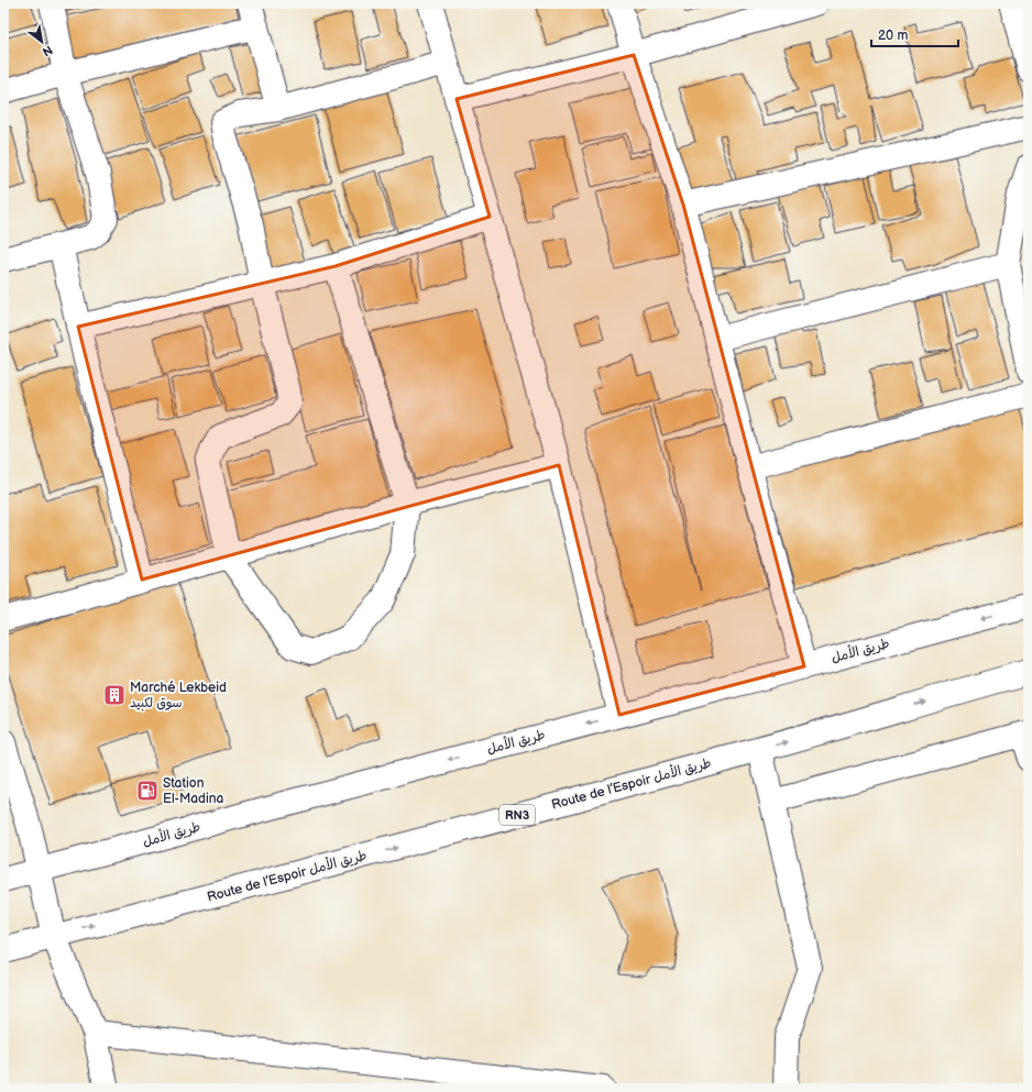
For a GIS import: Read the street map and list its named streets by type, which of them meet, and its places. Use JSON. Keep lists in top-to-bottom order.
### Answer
{
  "streets": {
    "main road": ["طريق الأمل", "Route de l’Espoir طريق الأمل", "RN3"]
  },
  "places": {
    "building": ["Marché Lekbeid سوق لكبيد"],
    "fuel station": ["Station El-Madina"]
  },
  "scale_bar": "20 m",
  "north": "bottom right"
}
